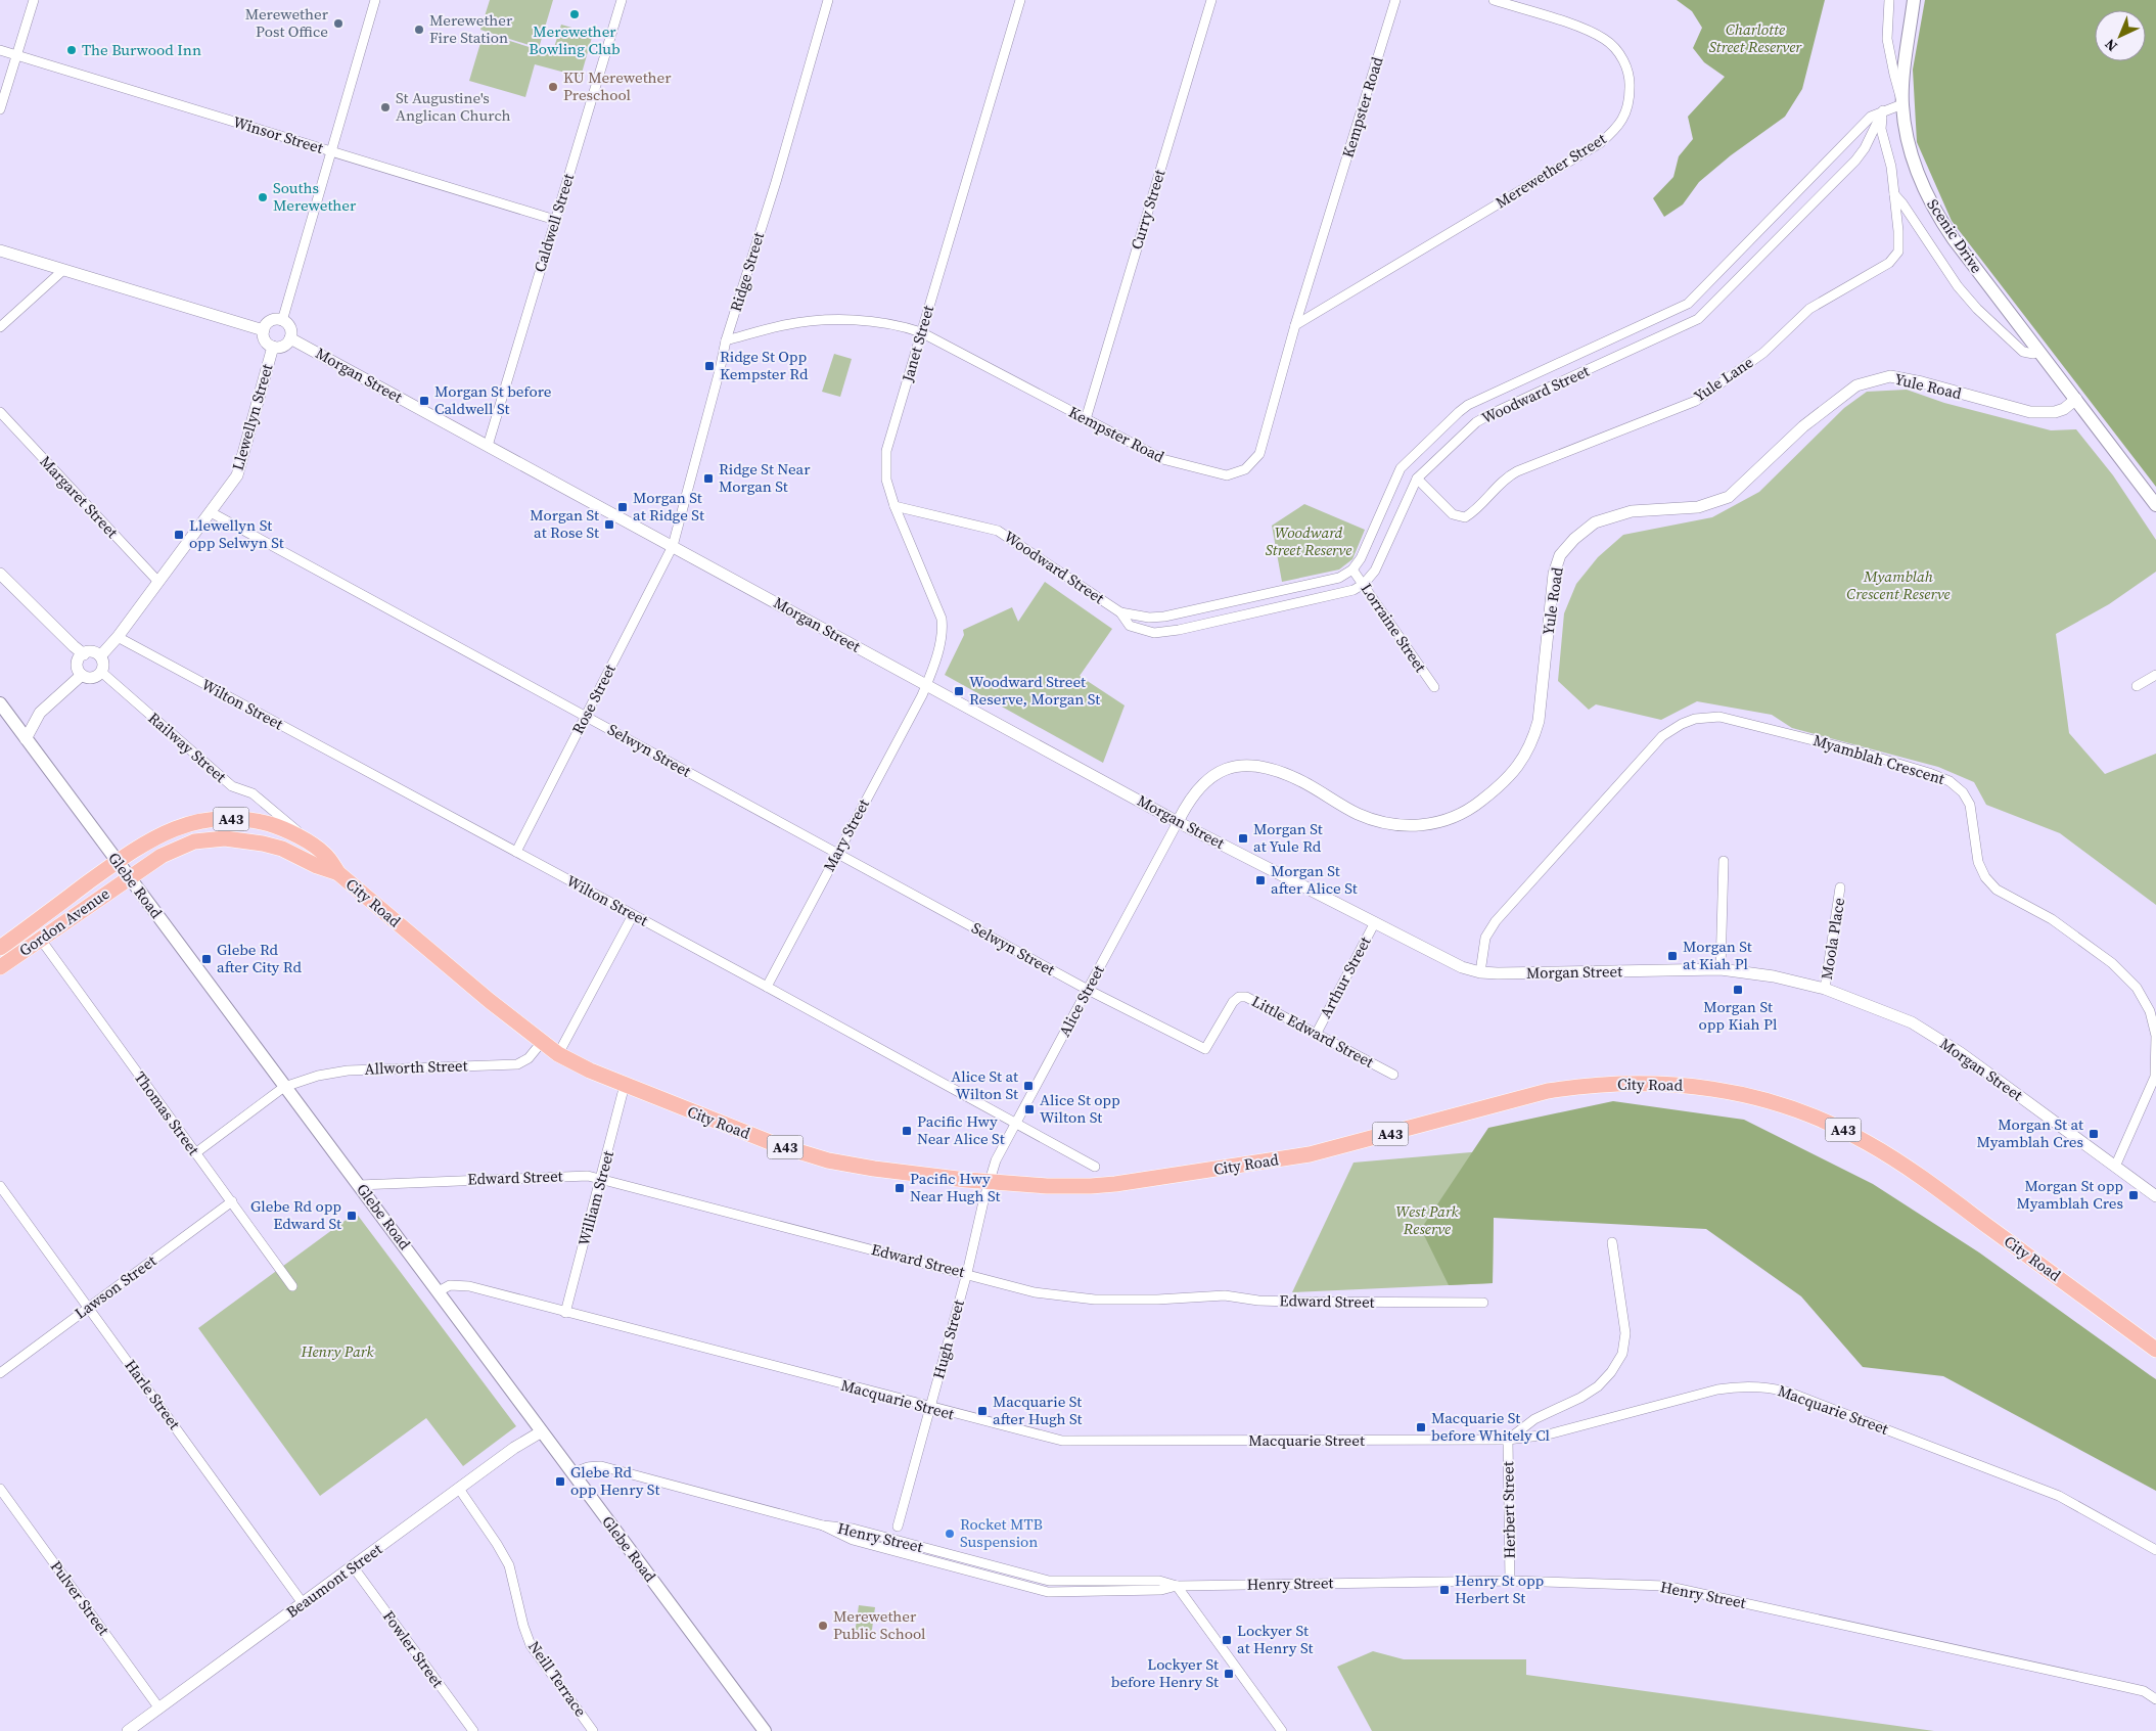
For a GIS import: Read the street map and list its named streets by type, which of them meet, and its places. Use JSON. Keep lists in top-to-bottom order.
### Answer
{
  "streets": {
    "highway": ["A43", "City Road", "Gordon Avenue"],
    "main road": ["Scenic Drive", "Glebe Road"],
    "street": [
      "Kempster Road",
      "Winsor Street",
      "Merewether Street",
      "Curry Street",
      "Caldwell Street",
      "Ridge Street",
      "Janet Street",
      "Morgan Street",
      "Yule Lane",
      "Yule Road",
      "Woodward Street",
      "Llewellyn Street",
      "Margaret Street",
      "Lorraine Street",
      "Rose Street",
      "Wilton Street",
      "Railway Street",
      "Selwyn Street",
      "Myamblah Crescent",
      "Mary Street",
      "Moola Place",
      "Arthur Street",
      "Alice Street",
      "Little Edward Street",
      "Allworth Street",
      "Thomas Street",
      "Edward Street",
      "William Street",
      "Lawson Street",
      "Hugh Street",
      "Harle Street",
      "Macquarie Street",
      "Herbert Street",
      "Henry Street",
      "Beaumont Street",
      "Pulver Street",
      "Fowler Street",
      "Neill Terrace"
    ]
  },
  "crossings": [
    ["Kempster Road", "Merewether Street"],
    ["Kempster Road", "Curry Street"],
    ["Kempster Road", "Ridge Street"],
    ["Kempster Road", "Janet Street"],
    ["Winsor Street", "Caldwell Street"],
    ["Caldwell Street", "Morgan Street"],
    ["Scenic Drive", "Yule Lane"],
    ["Scenic Drive", "Yule Road"],
    ["Scenic Drive", "Woodward Street"],
    ["Ridge Street", "Morgan Street"],
    ["Ridge Street", "Rose Street"],
    ["Janet Street", "Morgan Street"],
    ["Janet Street", "Woodward Street"],
    ["Janet Street", "Mary Street"],
    ["Morgan Street", "Yule Road"],
    ["Morgan Street", "Llewellyn Street"],
    ["Morgan Street", "Rose Street"],
    ["Morgan Street", "Myamblah Crescent"],
    ["Morgan Street", "Mary Street"],
    ["Morgan Street", "Moola Place"],
    ["Morgan Street", "Arthur Street"],
    ["Morgan Street", "Alice Street"],
    ["Yule Lane", "Woodward Street"],
    ["Yule Road", "Alice Street"],
    ["Woodward Street", "Lorraine Street"],
    ["Llewellyn Street", "Margaret Street"],
    ["Llewellyn Street", "Wilton Street"],
    ["Llewellyn Street", "Railway Street"],
    ["Llewellyn Street", "Selwyn Street"],
    ["Rose Street", "Wilton Street"],
    ["Rose Street", "Selwyn Street"],
    ["Wilton Street", "Mary Street"],
    ["Wilton Street", "Alice Street"],
    ["Railway Street", "City Road"],
    ["Selwyn Street", "Mary Street"],
    ["Selwyn Street", "Alice Street"],
    ["Selwyn Street", "Little Edward Street"],
    ["Glebe Road", "City Road"],
    ["Glebe Road", "Gordon Avenue"],
    ["Glebe Road", "Allworth Street"],
    ["Glebe Road", "Edward Street"],
    ["Glebe Road", "Macquarie Street"],
    ["Glebe Road", "Henry Street"],
    ["Glebe Road", "Beaumont Street"],
    ["City Road", "Gordon Avenue"],
    ["City Road", "Alice Street"],
    ["City Road", "Allworth Street"],
    ["City Road", "William Street"],
    ["City Road", "Hugh Street"],
    ["Gordon Avenue", "Thomas Street"],
    ["Arthur Street", "Little Edward Street"],
    ["Alice Street", "Little Edward Street"],
    ["Alice Street", "Hugh Street"],
    ["Allworth Street", "Thomas Street"],
    ["Thomas Street", "Lawson Street"],
    ["Edward Street", "William Street"],
    ["Edward Street", "Hugh Street"],
    ["William Street", "Macquarie Street"],
    ["Lawson Street", "Harle Street"],
    ["Hugh Street", "Macquarie Street"],
    ["Harle Street", "Beaumont Street"],
    ["Macquarie Street", "Herbert Street"],
    ["Herbert Street", "Henry Street"],
    ["Beaumont Street", "Pulver Street"],
    ["Beaumont Street", "Fowler Street"],
    ["Beaumont Street", "Neill Terrace"]
  ],
  "parks": [
    "Charlotte Street Reserver",
    "Woodward Street Reserve",
    "Myamblah Crescent Reserve",
    "West Park Reserve",
    "Henry Park"
  ],
  "places": {
    "other": [
      "Merewether Bowling Club",
      "Merewether Post Office",
      "Merewether Fire Station",
      "The Burwood Inn",
      "KU Merewether Preschool",
      "St Augustine's Anglican Church",
      "Souths Merewether",
      "Rocket MTB Suspension",
      "Merewether Public School"
    ],
    "transit": [
      "Ridge St Opp Kempster Rd",
      "Morgan St before Caldwell St",
      "Ridge St Near Morgan St",
      "Morgan St at Ridge St",
      "Morgan St at Rose St",
      "Llewellyn St opp Selwyn St",
      "Woodward Street Reserve, Morgan St",
      "Morgan St at Yule Rd",
      "Morgan St after Alice St",
      "Morgan St at Kiah Pl",
      "Glebe Rd after City Rd",
      "Morgan St opp Kiah Pl",
      "Alice St at Wilton St",
      "Alice St opp Wilton St",
      "Pacific Hwy Near Alice St",
      "Morgan St at Myamblah Cres",
      "Pacific Hwy Near Hugh St",
      "Morgan St opp Myamblah Cres",
      "Glebe Rd opp Edward St",
      "Macquarie St after Hugh St",
      "Macquarie St before Whitely Cl",
      "Glebe Rd opp Henry St",
      "Henry St opp Herbert St",
      "Lockyer St at Henry St",
      "Lockyer St before Henry St"
    ]
  },
  "north": "bottom left"
}
